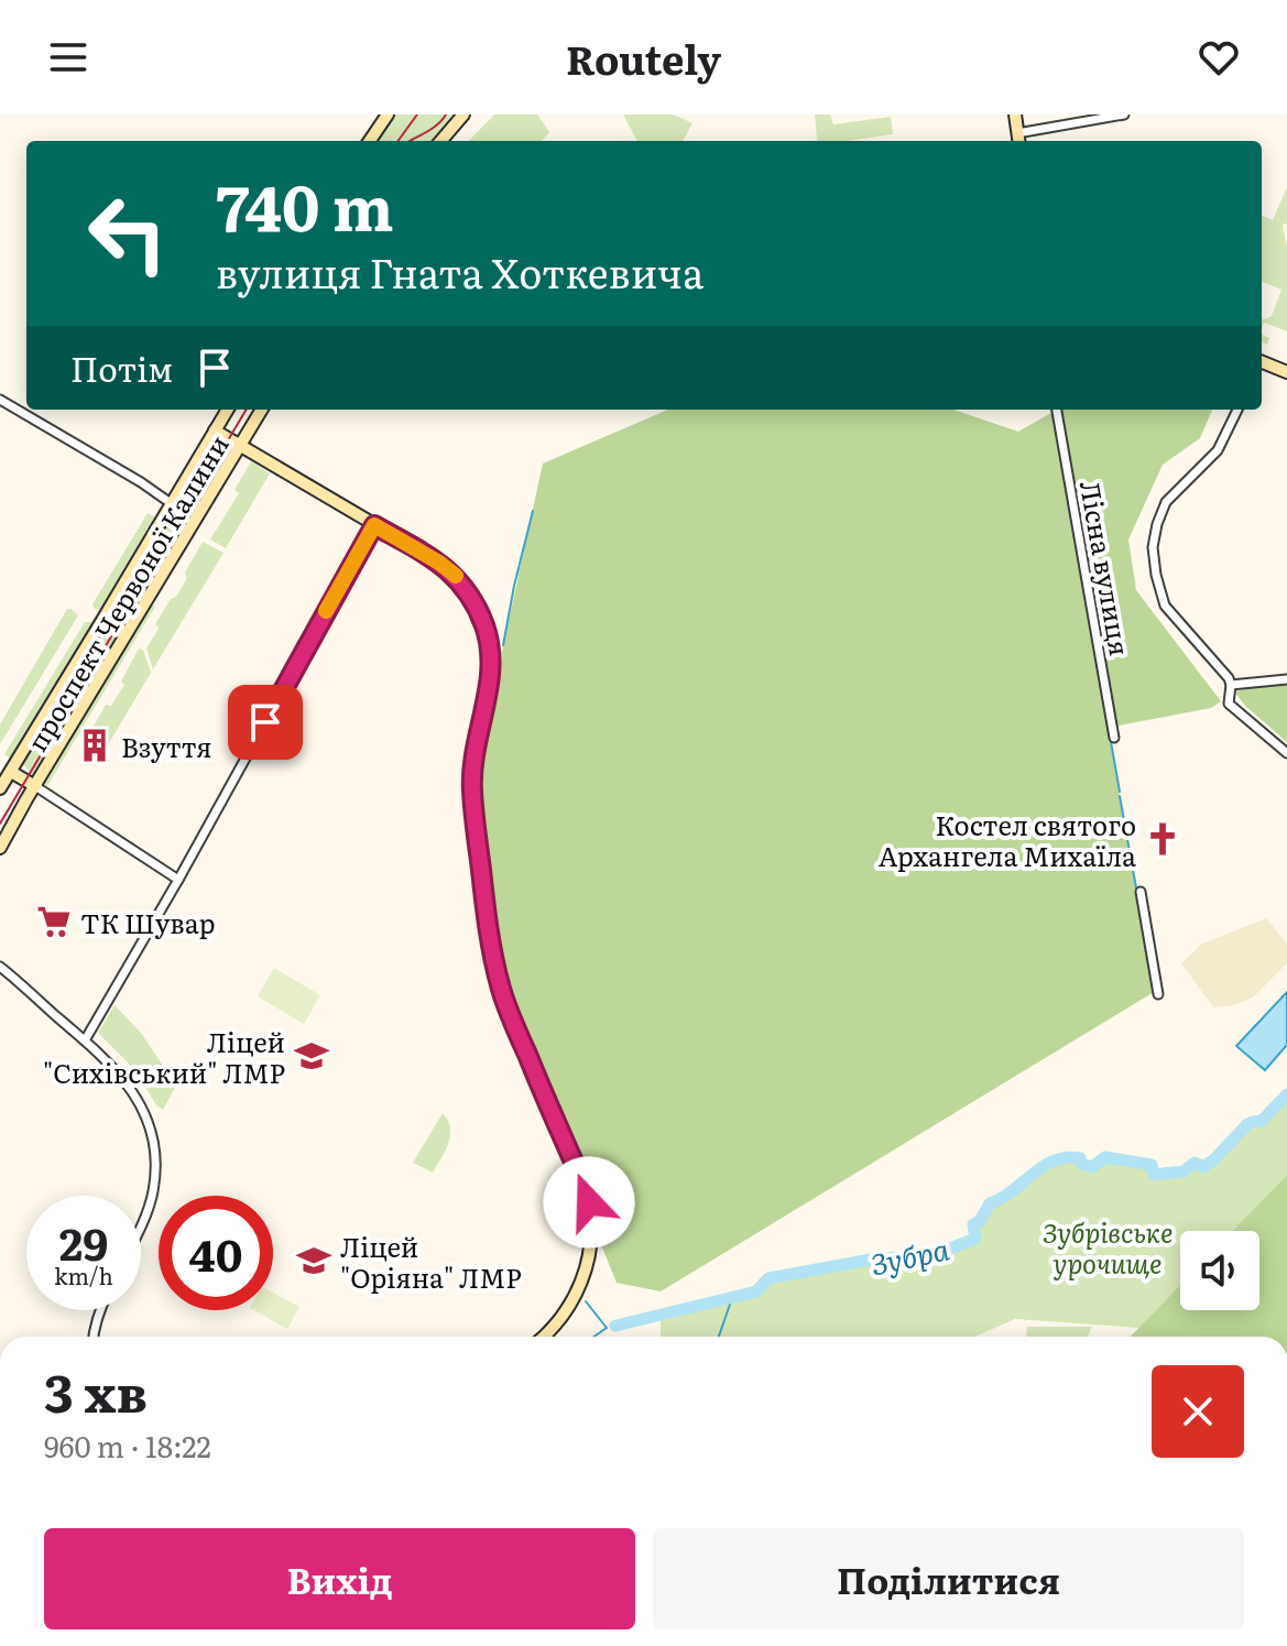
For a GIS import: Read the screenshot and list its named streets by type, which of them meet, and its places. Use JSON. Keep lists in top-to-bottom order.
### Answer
{
  "streets": {
    "street": ["Лісна вулиця", "проспект Червоної Калини"]
  },
  "water": ["Зубра"],
  "parks": ["Зубрівське урочище"],
  "places": {
    "building": ["Взуття"],
    "church": ["Костел святого Архангела Михаїла"],
    "supermarket": ["ТК Шувар"],
    "school or university": ["Ліцей \"Сихівський\" ЛМР", "Ліцей \"Оріяна\" ЛМР"]
  },
  "page": {
    "header": "Routely",
    "turn": ["740 m", "вулиця Гната Хоткевича"],
    "then": "Потім",
    "speed": "29 km/h",
    "limit": "40",
    "heading": ["3 хв", "960 m · 18:22"],
    "buttons": ["Вихід", "Поділитися"]
  }
}
